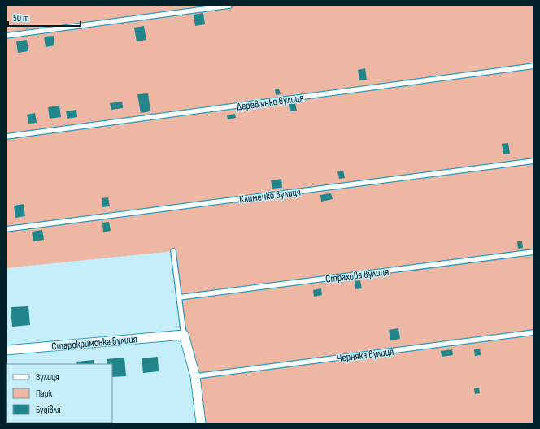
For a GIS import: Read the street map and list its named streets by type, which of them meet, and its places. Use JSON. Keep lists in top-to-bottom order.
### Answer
{
  "streets": {
    "street": ["Старокримська вулиця"],
    "lane": [
      "Дерев'янко вулиця",
      "Клименко вулиця",
      "Страхова вулиця",
      "Черняка вулиця"
    ]
  },
  "legend": ["Вулиця", "Парк", "Будівля"],
  "scale_bar": "50 m"
}
